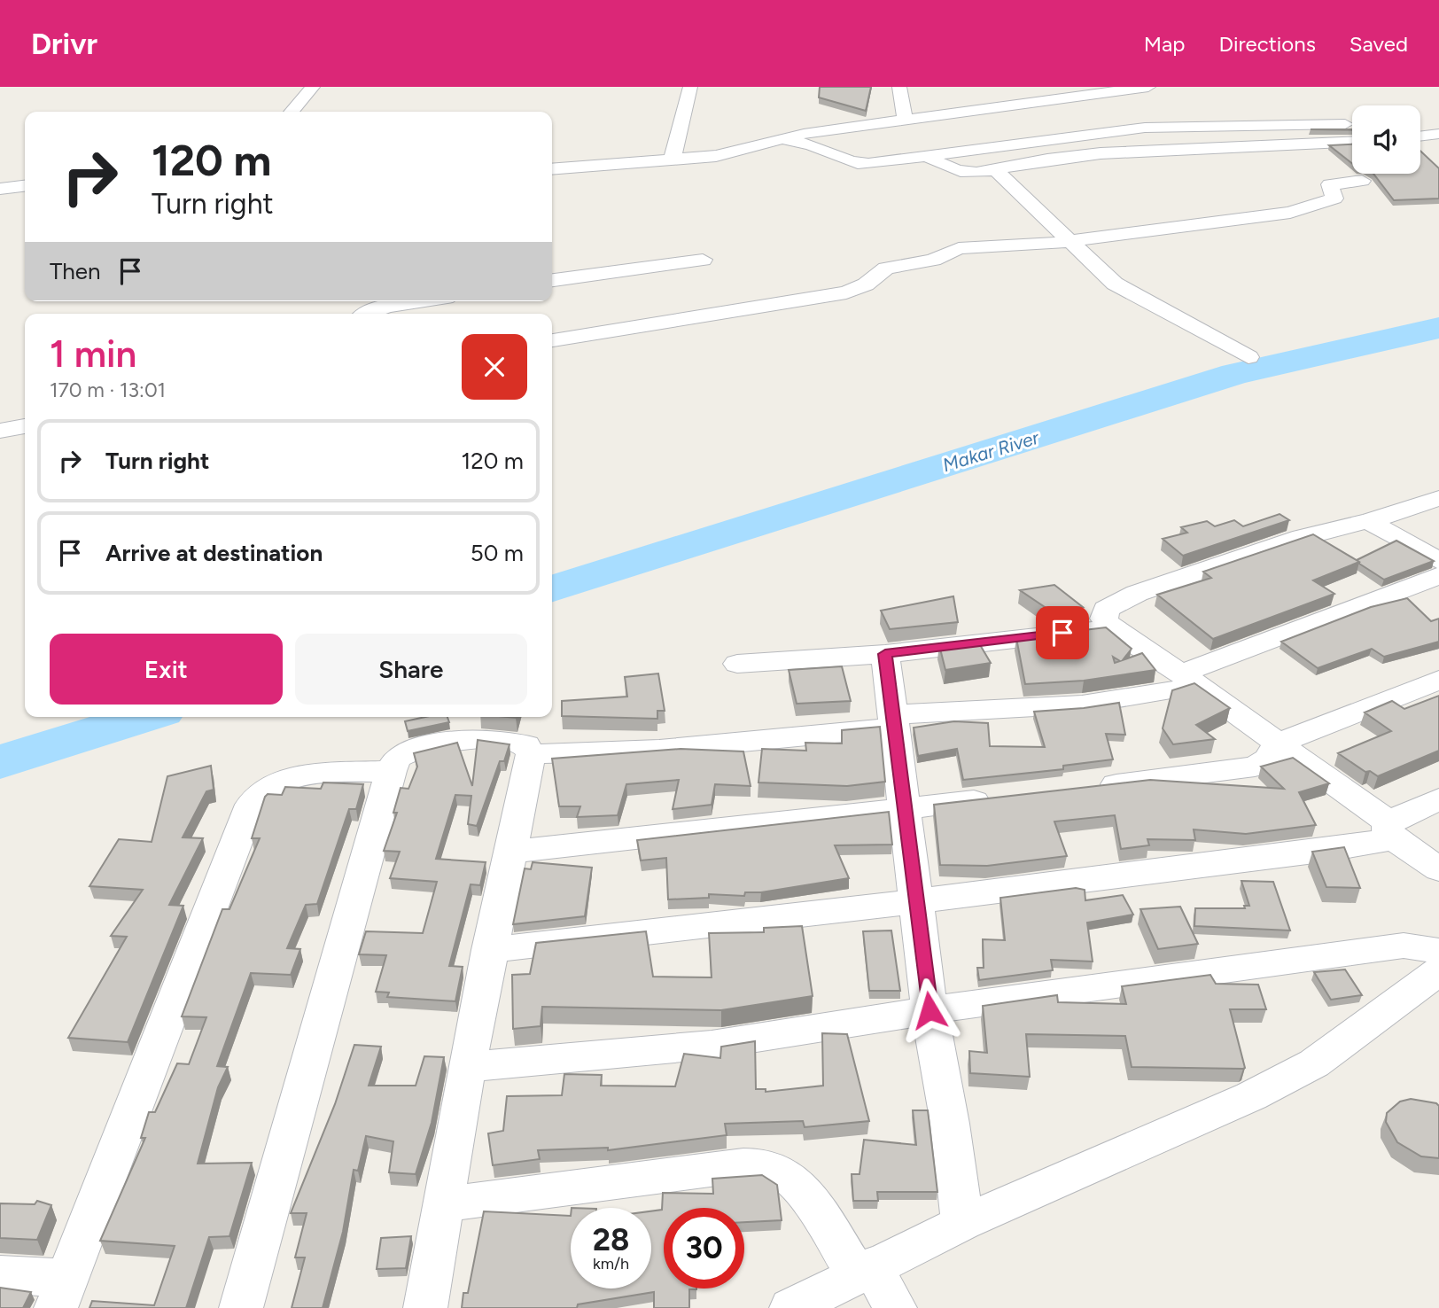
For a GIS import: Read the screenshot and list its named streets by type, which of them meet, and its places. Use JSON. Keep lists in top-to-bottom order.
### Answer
{
  "water": ["Makar River"],
  "page": {
    "header": "Drivr",
    "nav": ["Map", "Directions", "Saved"],
    "turn": ["120 m", "Turn right"],
    "then": "Then",
    "heading": ["1 min", "170 m · 13:01"],
    "list": [
      {
        "name": "Turn right",
        "value": "120 m"
      },
      {
        "name": "Arrive at destination",
        "value": "50 m"
      }
    ],
    "buttons": ["Exit", "Share"],
    "speed": "28 km/h",
    "limit": "30"
  }
}
